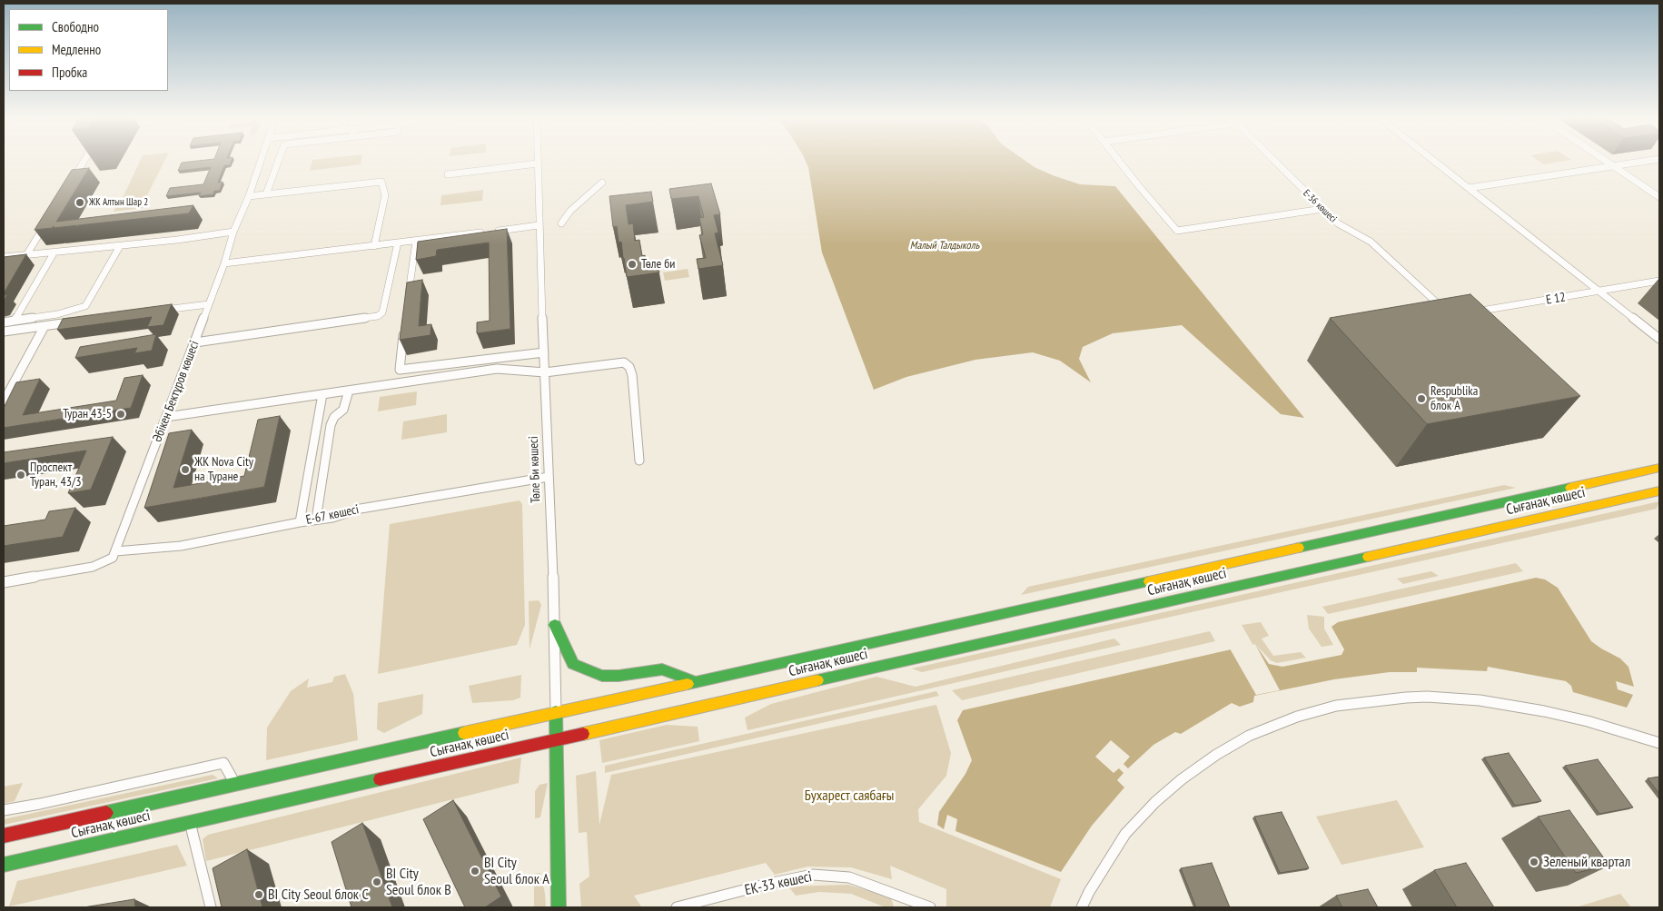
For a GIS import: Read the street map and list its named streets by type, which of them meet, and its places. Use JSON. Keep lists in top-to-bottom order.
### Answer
{
  "streets": {
    "main road": ["Сығанақ көшесі"],
    "street": [
      "Е-36 көшесі",
      "E 12",
      "Әбікен Бектұров көшесі",
      "Төле Би көшесі",
      "Е-67 көшесі",
      "ЕК-33 көшесі"
    ]
  },
  "crossings": [
    ["Әбікен Бектұров көшесі", "Е-67 көшесі"],
    ["Төле Би көшесі", "Сығанақ көшесі"],
    ["Төле Би көшесі", "Е-67 көшесі"]
  ],
  "water": ["Малый Талдыколь"],
  "parks": ["Бухарест саябағы"],
  "places": [
    "ЖК Алтын Шар 2",
    "Төле би",
    "Respublika блок А",
    "Туран 43-5",
    "ЖК Nova City на Туране",
    "Проспект Туран, 43/3",
    "Зеленый квартал",
    "BI City Seoul блок A",
    "BI City Seoul блок B",
    "BI City Seoul блок C"
  ],
  "legend": ["Свободно", "Медленно", "Пробка"]
}
